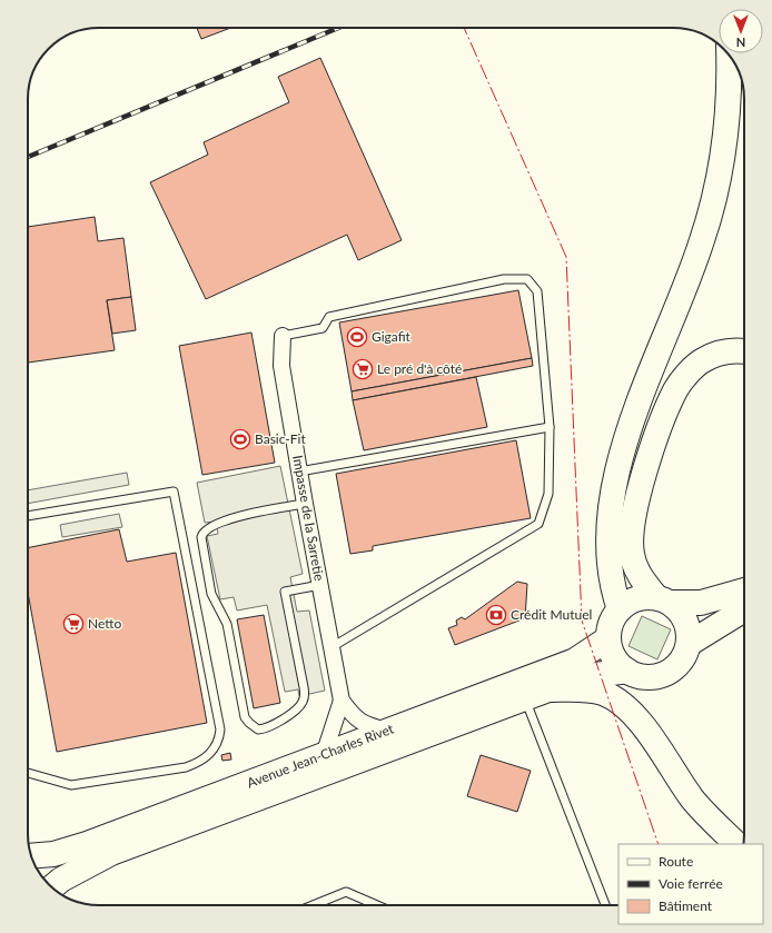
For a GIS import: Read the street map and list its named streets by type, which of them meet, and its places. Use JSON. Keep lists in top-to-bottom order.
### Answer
{
  "streets": {
    "main road": ["Avenue Jean-Charles Rivet"],
    "street": ["Impasse de la Sarretie"]
  },
  "places": {
    "sports": ["Gigafit", "Basic-Fit"],
    "supermarket": ["Le pré d'à côté", "Netto"],
    "bank": ["Crédit Mutuel"]
  },
  "legend": ["Route", "Voie ferrée", "Bâtiment"],
  "north": "bottom"
}
